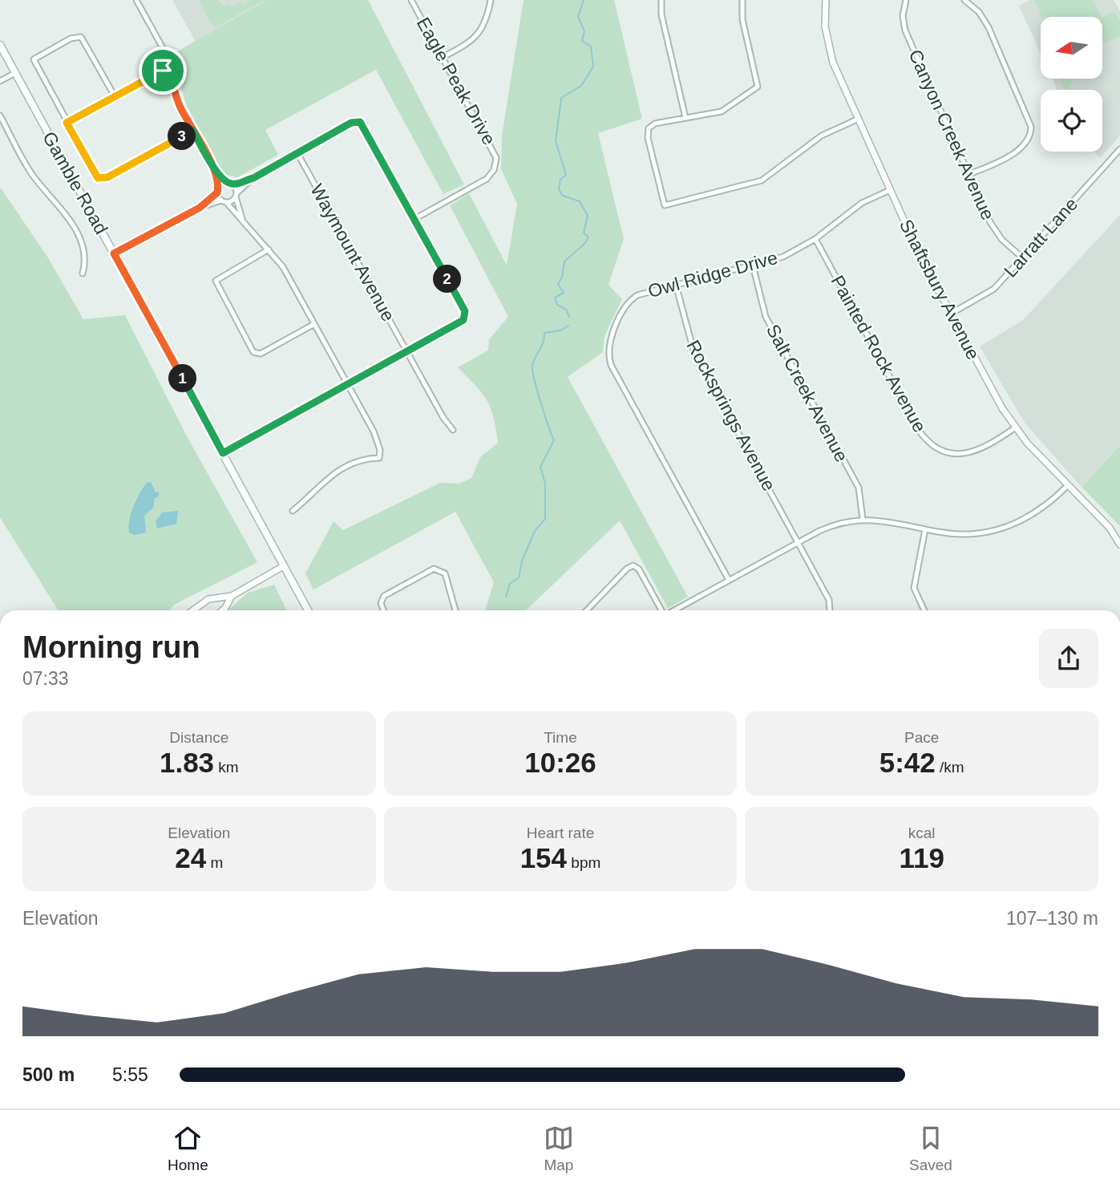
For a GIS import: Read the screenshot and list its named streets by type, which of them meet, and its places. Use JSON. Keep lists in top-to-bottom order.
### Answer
{
  "streets": {
    "main road": ["Gamble Road"],
    "street": [
      "Eagle Peak Drive",
      "Canyon Creek Avenue",
      "Larratt Lane",
      "Waymount Avenue",
      "Owl Ridge Drive",
      "Shaftsbury Avenue",
      "Painted Rock Avenue",
      "Salt Creek Avenue",
      "Rocksprings Avenue"
    ]
  },
  "crossings": [
    ["Canyon Creek Avenue", "Larratt Lane"],
    ["Larratt Lane", "Shaftsbury Avenue"],
    ["Owl Ridge Drive", "Shaftsbury Avenue"],
    ["Owl Ridge Drive", "Painted Rock Avenue"],
    ["Owl Ridge Drive", "Salt Creek Avenue"],
    ["Owl Ridge Drive", "Rocksprings Avenue"],
    ["Shaftsbury Avenue", "Painted Rock Avenue"]
  ],
  "north": "left",
  "page": {
    "pins": ["3", "2", "1"],
    "heading": ["Morning run", "07:33"],
    "stats": [
      ["Distance", "1.83 km"],
      ["Time", "10:26"],
      ["Pace", "5:42 /km"],
      ["Elevation", "24 m"],
      ["Heart rate", "154 bpm"],
      ["kcal", "119"]
    ],
    "chart": ["Elevation", "107–130 m"],
    "list": [
      {
        "name": "500 m",
        "note": "5:55"
      }
    ],
    "tabs": ["Home", "Map", "Saved"]
  }
}
